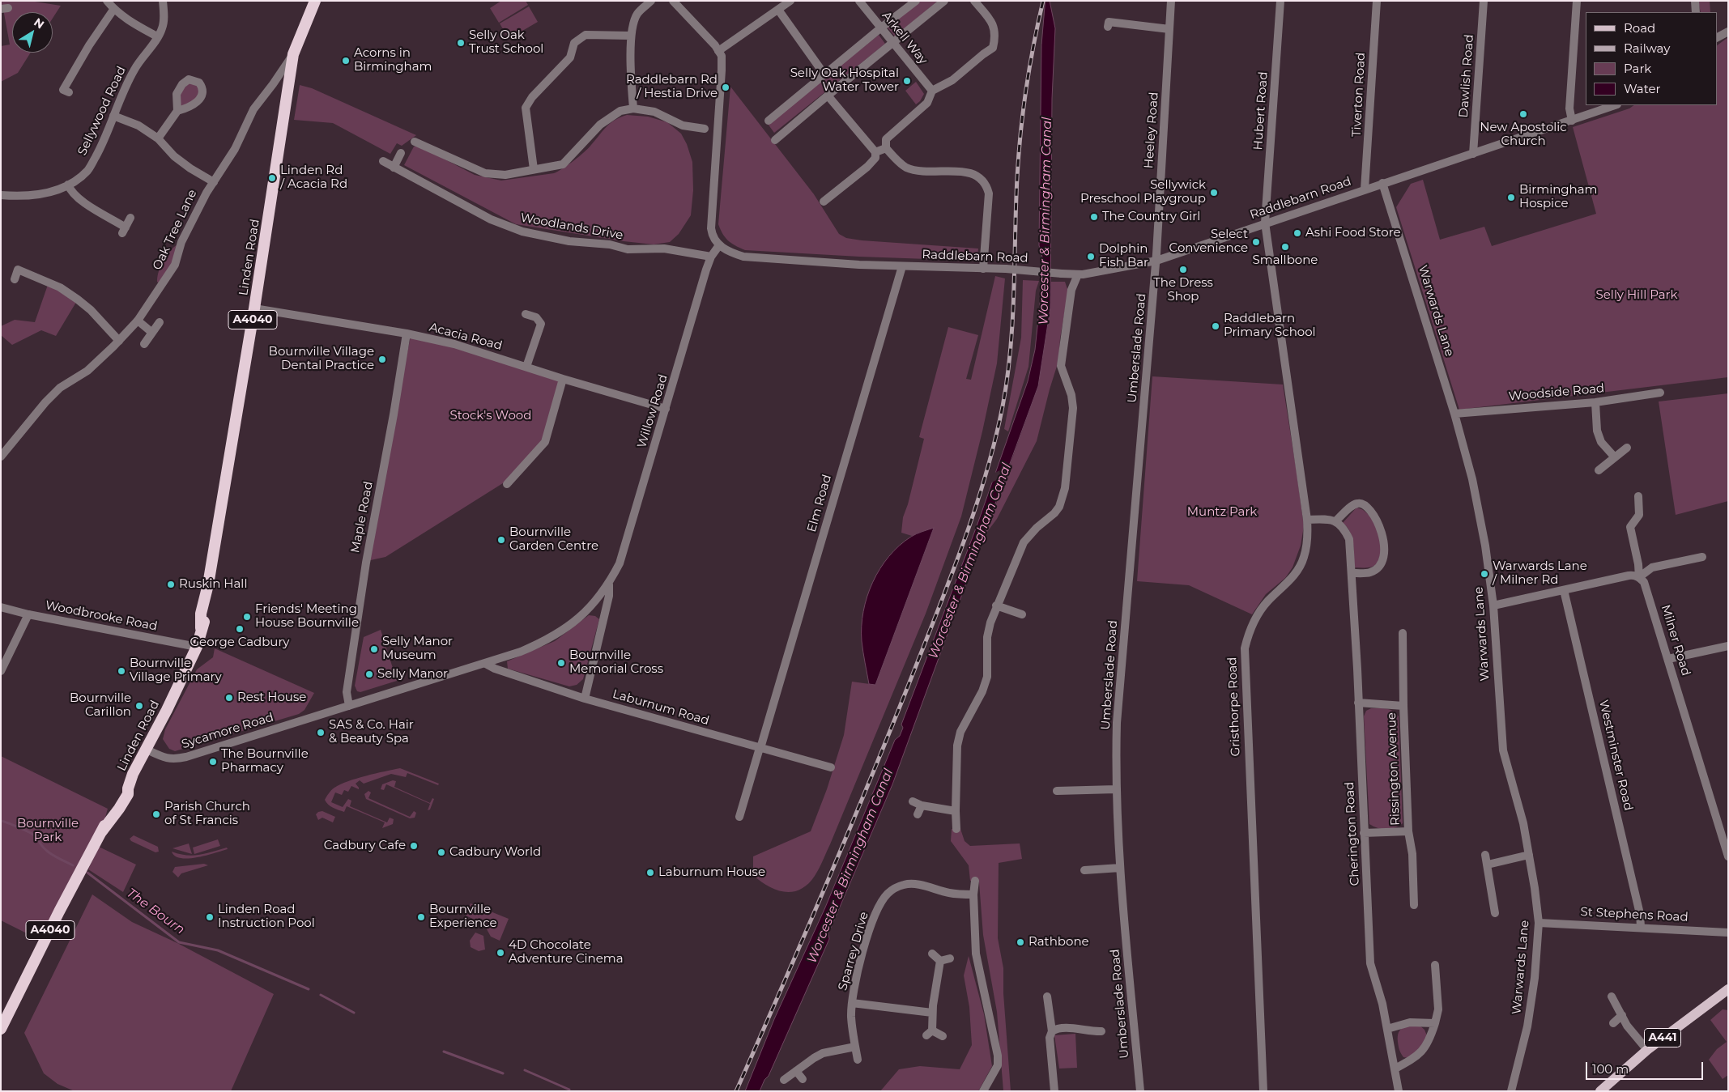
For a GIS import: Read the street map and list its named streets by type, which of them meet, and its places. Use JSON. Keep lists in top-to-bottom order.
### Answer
{
  "streets": {
    "highway": ["Oak Tree Lane", "Linden Road", "A4040"],
    "main road": ["A441"],
    "street": [
      "Arkell Way",
      "Dawlish Road",
      "Tiverton Road",
      "Sellywood Road",
      "Hubert Road",
      "Heeley Road",
      "Raddlebarn Road",
      "Woodlands Drive",
      "Warwards Lane",
      "Acacia Road",
      "Umberslade Road",
      "Woodside Road",
      "Willow Road",
      "Elm Road",
      "Maple Road",
      "Woodbrooke Road",
      "Milner Road",
      "Gristhorpe Road",
      "Laburnum Road",
      "Sycamore Road",
      "Westminster Road",
      "Rissington Avenue",
      "Cherington Road",
      "St Stephens Road",
      "Sparrey Drive"
    ]
  },
  "crossings": [
    ["Dawlish Road", "Raddlebarn Road"],
    ["Tiverton Road", "Raddlebarn Road"],
    ["Hubert Road", "Raddlebarn Road"],
    ["Hubert Road", "Gristhorpe Road"],
    ["Heeley Road", "Raddlebarn Road"],
    ["Heeley Road", "Umberslade Road"],
    ["Raddlebarn Road", "Warwards Lane"],
    ["Raddlebarn Road", "Umberslade Road"],
    ["Raddlebarn Road", "Willow Road"],
    ["Raddlebarn Road", "Elm Road"],
    ["Raddlebarn Road", "Gristhorpe Road"],
    ["Woodlands Drive", "Willow Road"],
    ["Oak Tree Lane", "Linden Road"],
    ["Linden Road", "Acacia Road"],
    ["Linden Road", "Woodbrooke Road"],
    ["Linden Road", "Sycamore Road"],
    ["Warwards Lane", "Woodside Road"],
    ["Warwards Lane", "St Stephens Road"],
    ["Acacia Road", "Willow Road"],
    ["Acacia Road", "Maple Road"],
    ["Willow Road", "Laburnum Road"],
    ["Willow Road", "Sycamore Road"],
    ["Elm Road", "Laburnum Road"],
    ["Maple Road", "Sycamore Road"],
    ["Laburnum Road", "Sycamore Road"],
    ["Westminster Road", "St Stephens Road"],
    ["Rissington Avenue", "Cherington Road"]
  ],
  "water": ["Worcester & Birmingham Canal", "The Bourn"],
  "parks": [
    "Selly Hill Park",
    "Stock's Wood",
    "Muntz Park",
    "Bournville Park"
  ],
  "places": [
    "Selly Oak Trust School",
    "Acorns in Birmingham",
    "Selly Oak Hospital Water Tower",
    "Raddlebarn Rd / Hestia Drive",
    "New Apostolic Church",
    "Linden Rd / Acacia Rd",
    "Sellywick Preschool Playgroup",
    "Birmingham Hospice",
    "The Country Girl",
    "Ashi Food Store",
    "Select Convenience",
    "Smallbone",
    "Dolphin Fish Bar",
    "The Dress Shop",
    "Raddlebarn Primary School",
    "Bournville Village Dental Practice",
    "Bournville Garden Centre",
    "Warwards Lane / Milner Rd",
    "Ruskin Hall",
    "Friends' Meeting House Bournville",
    "George Cadbury",
    "Selly Manor Museum",
    "Bournville Memorial Cross",
    "Bournville Village Primary",
    "Selly Manor",
    "Rest House",
    "Bournville Carillon",
    "SAS & Co. Hair & Beauty Spa",
    "The Bournville Pharmacy",
    "Parish Church of St Francis",
    "Cadbury Cafe",
    "Cadbury World",
    "Laburnum House",
    "Linden Road Instruction Pool",
    "Bournville Experience",
    "Rathbone",
    "4D Chocolate Adventure Cinema"
  ],
  "legend": [
    "Road",
    "Railway",
    "Park",
    "Water"
  ],
  "scale_bar": "100 m",
  "north": "top right"
}
